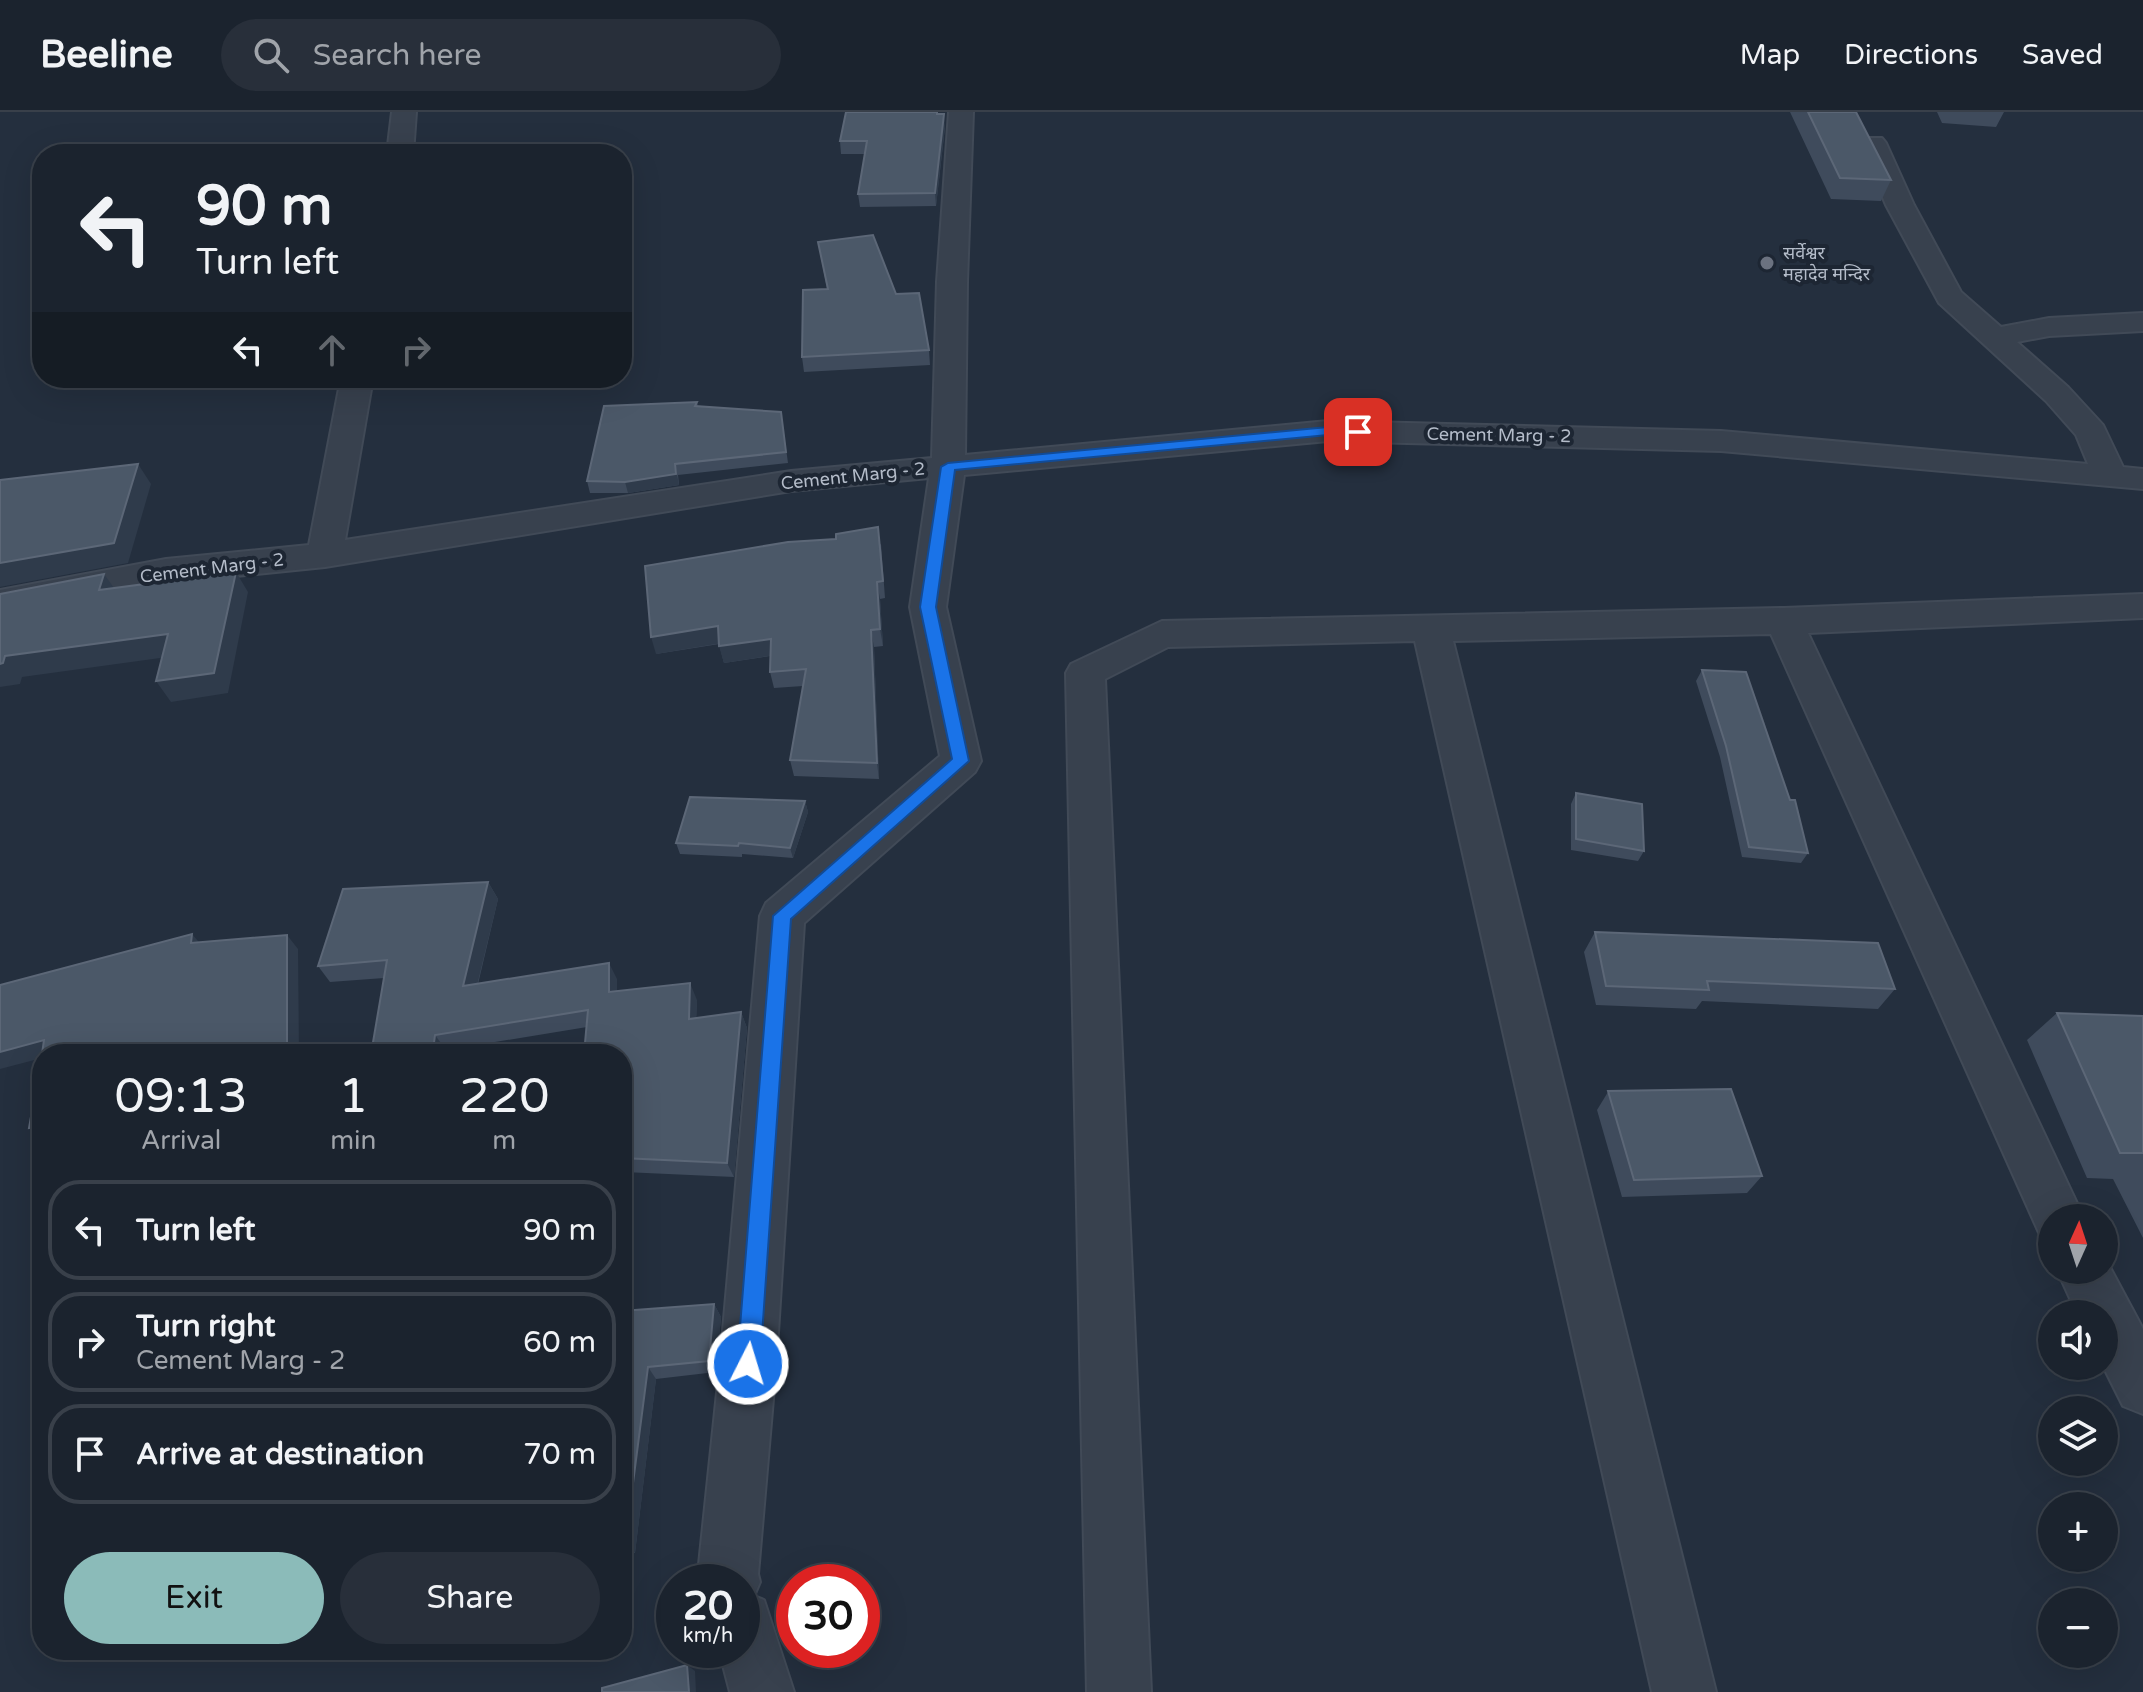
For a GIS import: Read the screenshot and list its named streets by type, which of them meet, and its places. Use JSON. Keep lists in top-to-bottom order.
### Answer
{
  "streets": {
    "street": ["Cement Marg - 2"]
  },
  "places": ["सर्वेश्वर महादेव मन्दिर"],
  "north": "top",
  "page": {
    "header": "Beeline",
    "search": "Search here",
    "nav": ["Map", "Directions", "Saved"],
    "turn": ["90 m", "Turn left"],
    "eta": [
      "09:13",
      "Arrival",
      "1",
      "min",
      "220",
      "m"
    ],
    "list": [
      {
        "name": "Turn left",
        "value": "90 m"
      },
      {
        "name": "Turn right",
        "note": "Cement Marg - 2",
        "value": "60 m"
      },
      {
        "name": "Arrive at destination",
        "value": "70 m"
      }
    ],
    "map_buttons": ["+", "−"],
    "buttons": ["Exit", "Share"],
    "speed": "20 km/h",
    "limit": "30"
  }
}
